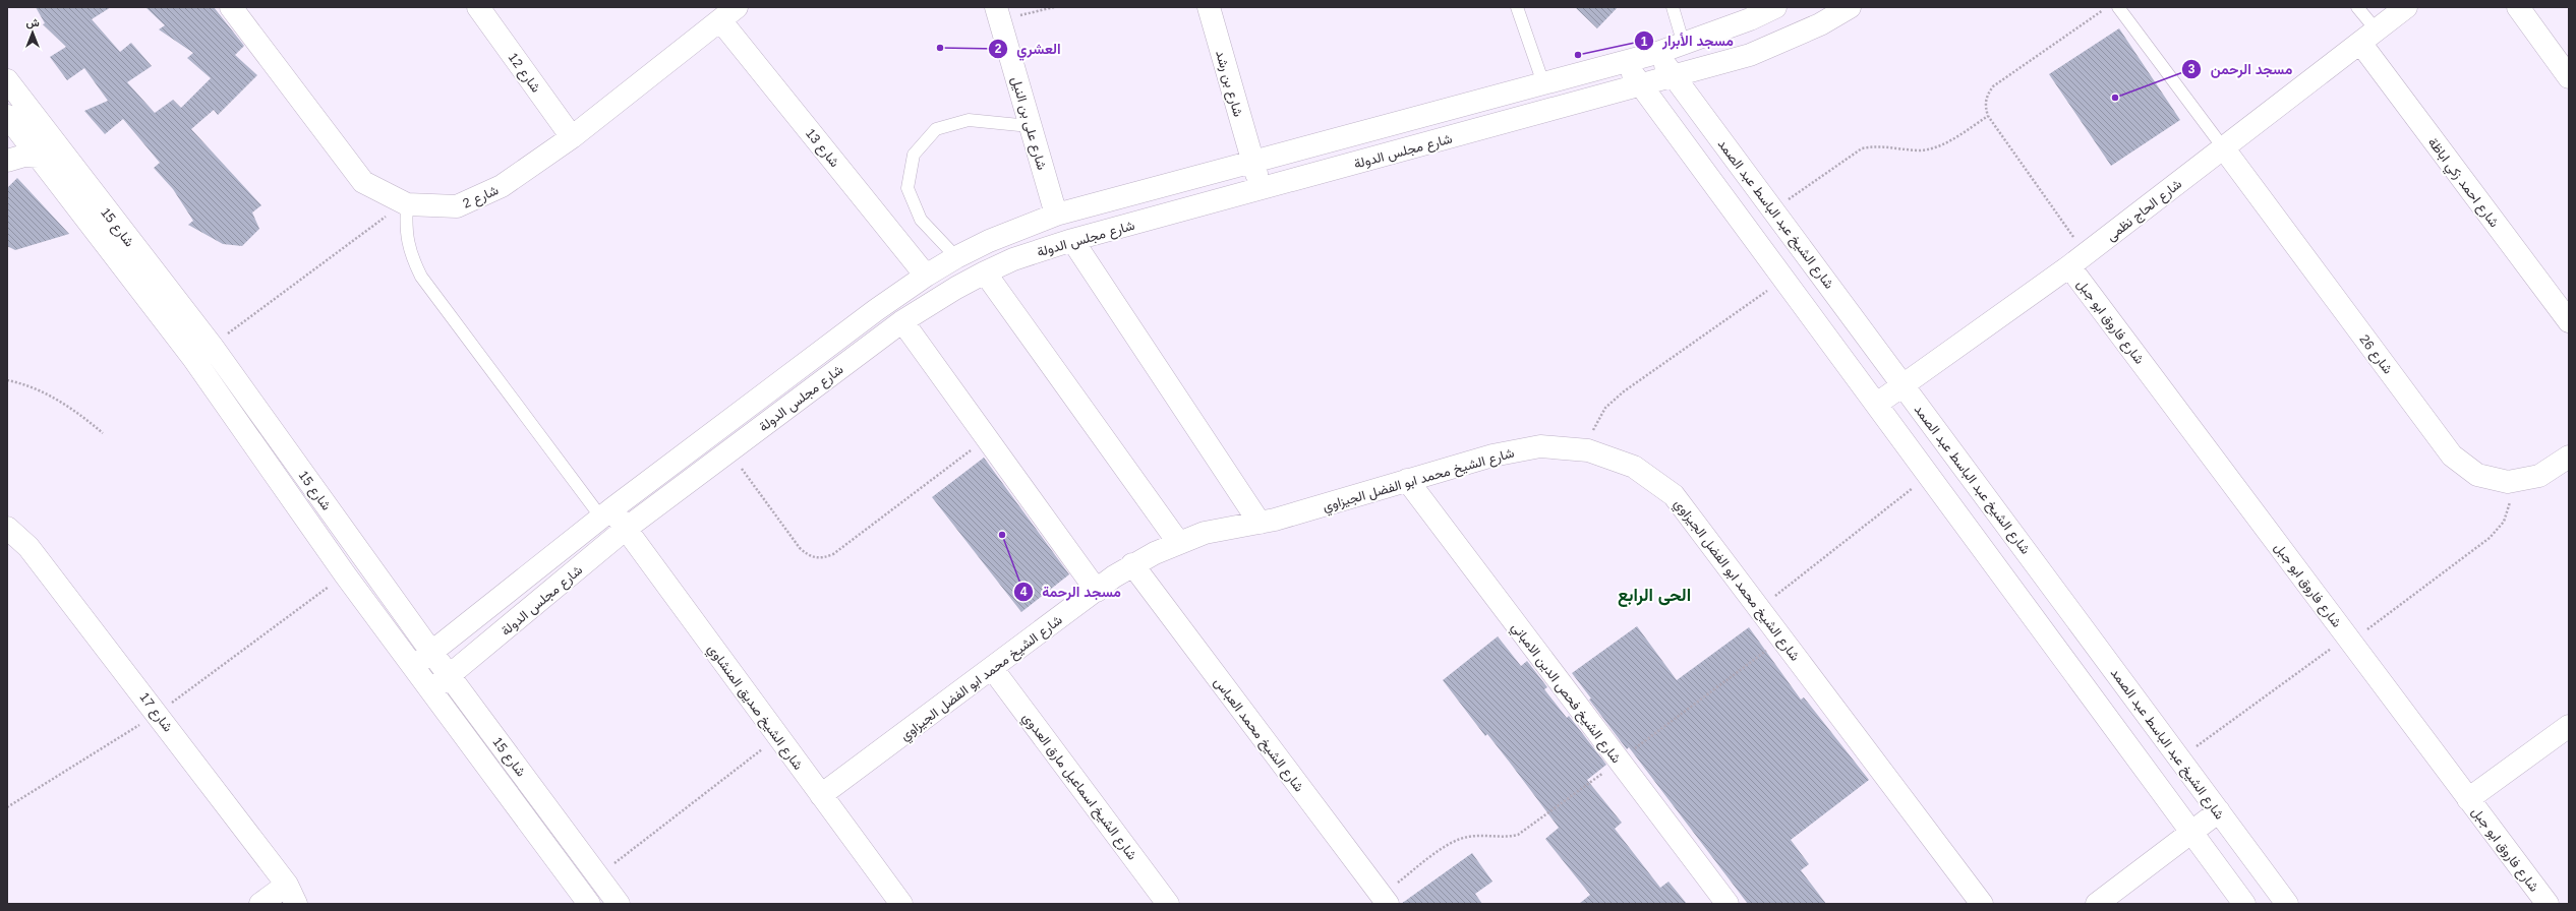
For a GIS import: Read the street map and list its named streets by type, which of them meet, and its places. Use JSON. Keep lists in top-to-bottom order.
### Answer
{
  "streets": {
    "street": [
      "شارع 12",
      "شارع بن رشد",
      "شارع على بن النيل",
      "شارع 13",
      "شارع مجلس الدولة",
      "شارع احمد زكي اباظة",
      "شارع 2",
      "شارع الحاج نظمى",
      "شارع الشيخ عبد الباسط عبد الصمد",
      "شارع 15",
      "شارع فاروق ابو جبل",
      "شارع 26",
      "شارع الشيخ محمد ابو الفضل الجيزاوي",
      "شارع الشيخ فحص الدين الامباني",
      "شارع الشيخ صديق المنشاوي",
      "شارع 17",
      "شارع الشيخ محمد العباس",
      "شارع الشيخ اسماعيل مارق العدوي"
    ]
  },
  "crossings": [
    ["شارع 12", "شارع 2"],
    ["شارع بن رشد", "شارع مجلس الدولة"],
    ["شارع على بن النيل", "شارع مجلس الدولة"],
    ["شارع 13", "شارع مجلس الدولة"],
    ["شارع 13", "شارع 2"],
    ["شارع مجلس الدولة", "شارع الشيخ عبد الباسط عبد الصمد"],
    ["شارع مجلس الدولة", "شارع 15"],
    ["شارع مجلس الدولة", "شارع الشيخ صديق المنشاوي"],
    ["شارع احمد زكي اباظة", "شارع الحاج نظمى"],
    ["شارع الحاج نظمى", "شارع الشيخ عبد الباسط عبد الصمد"],
    ["شارع الحاج نظمى", "شارع فاروق ابو جبل"],
    ["شارع الحاج نظمى", "شارع 26"],
    ["شارع الشيخ محمد ابو الفضل الجيزاوي", "شارع الشيخ فحص الدين الامباني"],
    ["شارع الشيخ محمد ابو الفضل الجيزاوي", "شارع الشيخ صديق المنشاوي"],
    ["شارع الشيخ محمد ابو الفضل الجيزاوي", "شارع الشيخ محمد العباس"],
    ["شارع الشيخ محمد ابو الفضل الجيزاوي", "شارع الشيخ اسماعيل مارق العدوي"]
  ],
  "districts": ["الحى الرابع"],
  "places": [
    "العشري",
    "مسجد الأبرار",
    "مسجد الرحمن",
    "مسجد الرحمة"
  ],
  "north": "top"
}
